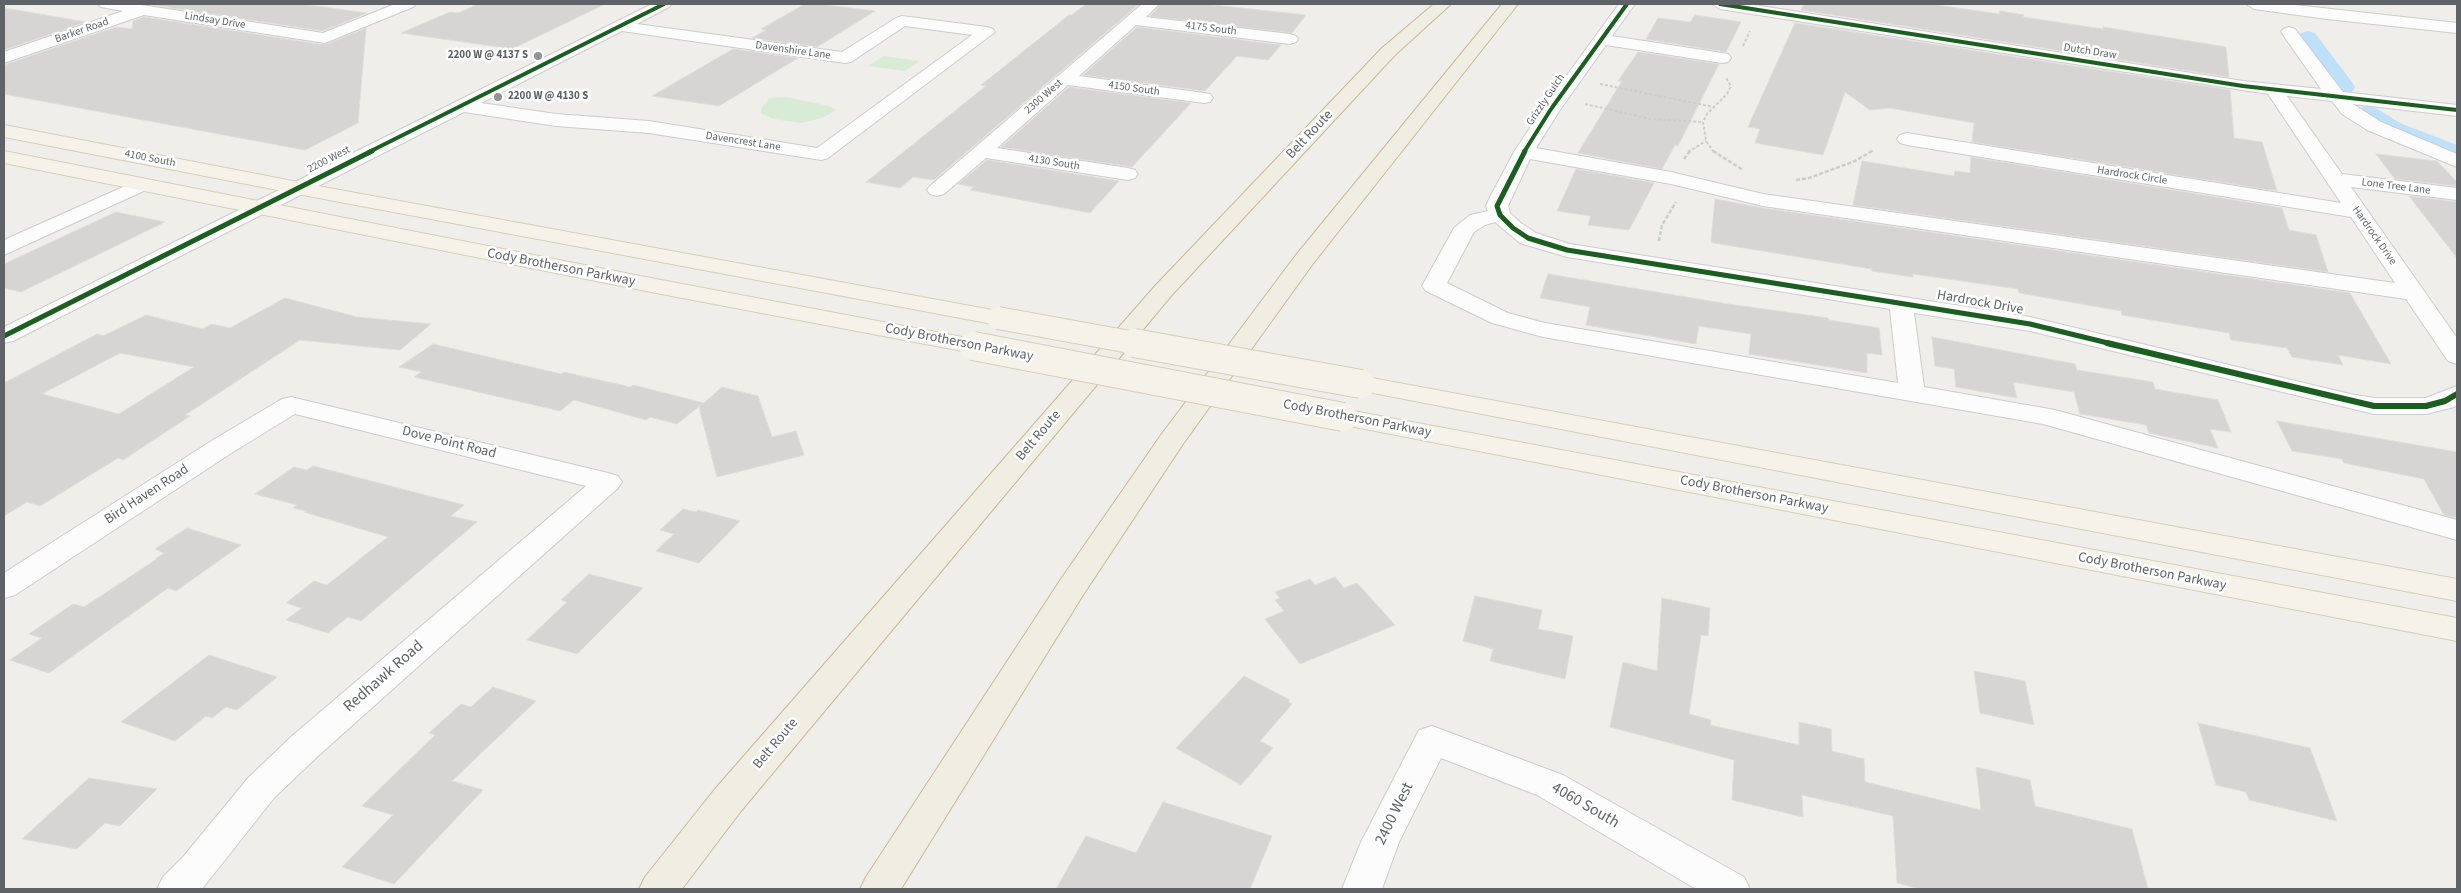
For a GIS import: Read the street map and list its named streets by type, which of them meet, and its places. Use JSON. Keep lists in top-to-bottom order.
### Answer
{
  "streets": {
    "highway": ["Belt Route"],
    "main road": ["4100 South", "Cody Brotherson Parkway"],
    "street": [
      "Lindsay Drive",
      "4175 South",
      "Barker Road",
      "Davenshire Lane",
      "Dutch Draw",
      "4150 South",
      "2300 West",
      "Grizzly Gulch",
      "Davencrest Lane",
      "2200 West",
      "4130 South",
      "Hardrock Circle",
      "Lone Tree Lane",
      "Hardrock Drive",
      "Dove Point Road",
      "Bird Haven Road",
      "Redhawk Road",
      "4060 South",
      "2400 West"
    ]
  },
  "crossings": [
    ["Lindsay Drive", "Barker Road"],
    ["4175 South", "2300 West"],
    ["Davenshire Lane", "Davencrest Lane"],
    ["Davenshire Lane", "2200 West"],
    ["Dutch Draw", "Hardrock Drive"],
    ["4150 South", "2300 West"],
    ["2300 West", "4130 South"],
    ["Grizzly Gulch", "Hardrock Drive"],
    ["Davencrest Lane", "2200 West"],
    ["4100 South", "2200 West"],
    ["4100 South", "Cody Brotherson Parkway"],
    ["2200 West", "Cody Brotherson Parkway"],
    ["Hardrock Circle", "Hardrock Drive"],
    ["Lone Tree Lane", "Hardrock Drive"],
    ["Dove Point Road", "Bird Haven Road"],
    ["Dove Point Road", "Redhawk Road"],
    ["4060 South", "2400 West"]
  ],
  "places": ["2200 W @ 4137 S", "2200 W @ 4130 S"]
}
